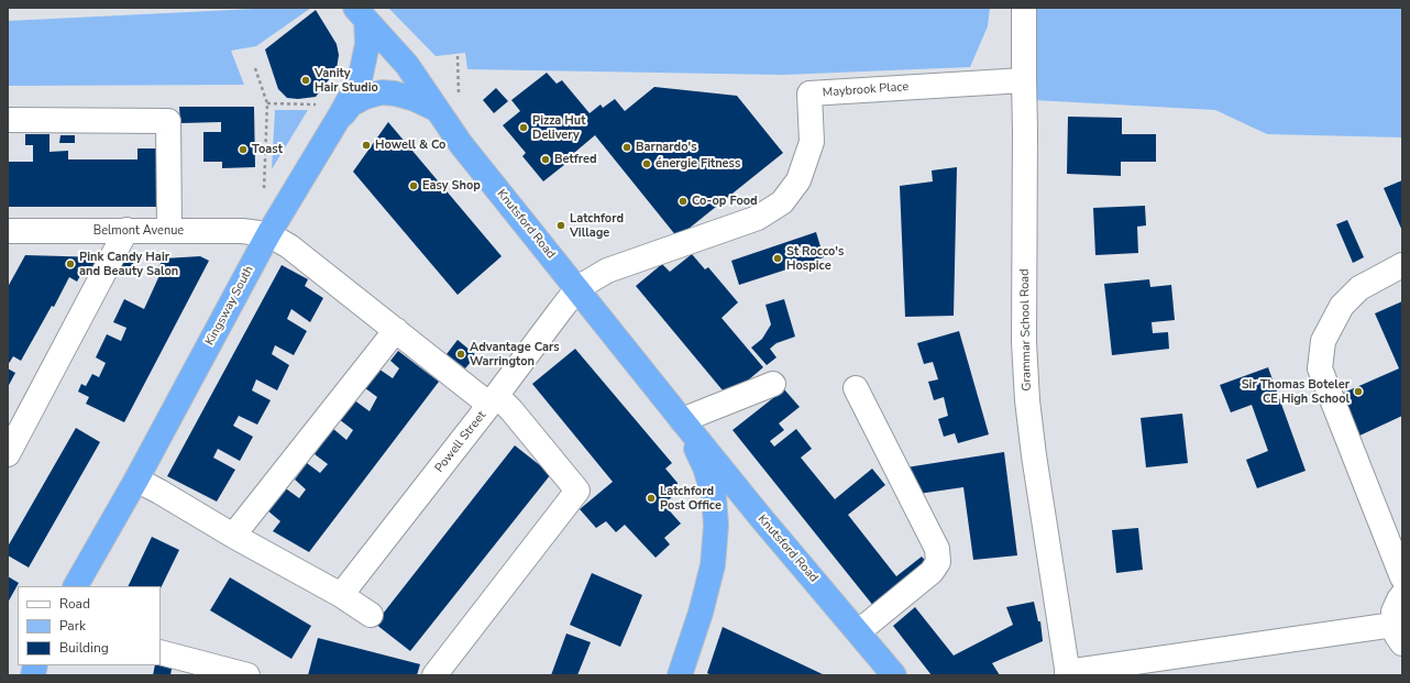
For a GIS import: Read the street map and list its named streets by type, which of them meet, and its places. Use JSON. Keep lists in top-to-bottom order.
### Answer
{
  "streets": {
    "highway": ["Knutsford Road", "Kingsway South"],
    "street": [
      "Maybrook Place",
      "Belmont Avenue",
      "Grammar School Road",
      "Powell Street"
    ]
  },
  "crossings": [
    ["Maybrook Place", "Knutsford Road"],
    ["Maybrook Place", "Grammar School Road"],
    ["Maybrook Place", "Powell Street"],
    ["Knutsford Road", "Kingsway South"],
    ["Knutsford Road", "Powell Street"],
    ["Belmont Avenue", "Kingsway South"]
  ],
  "places": [
    "Vanity Hair Studio",
    "Pizza Hut Delivery",
    "Howell & Co",
    "Barnardo's",
    "Toast",
    "Betfred",
    "énergie Fitness",
    "Easy Shop",
    "Co-op Food",
    "Latchford Village",
    "St Rocco's Hospice",
    "Pink Candy Hair and Beauty Salon",
    "Advantage Cars Warrington",
    "Sir Thomas Boteler CE High School",
    "Latchford Post Office"
  ],
  "legend": ["Road", "Park", "Building"]
}
